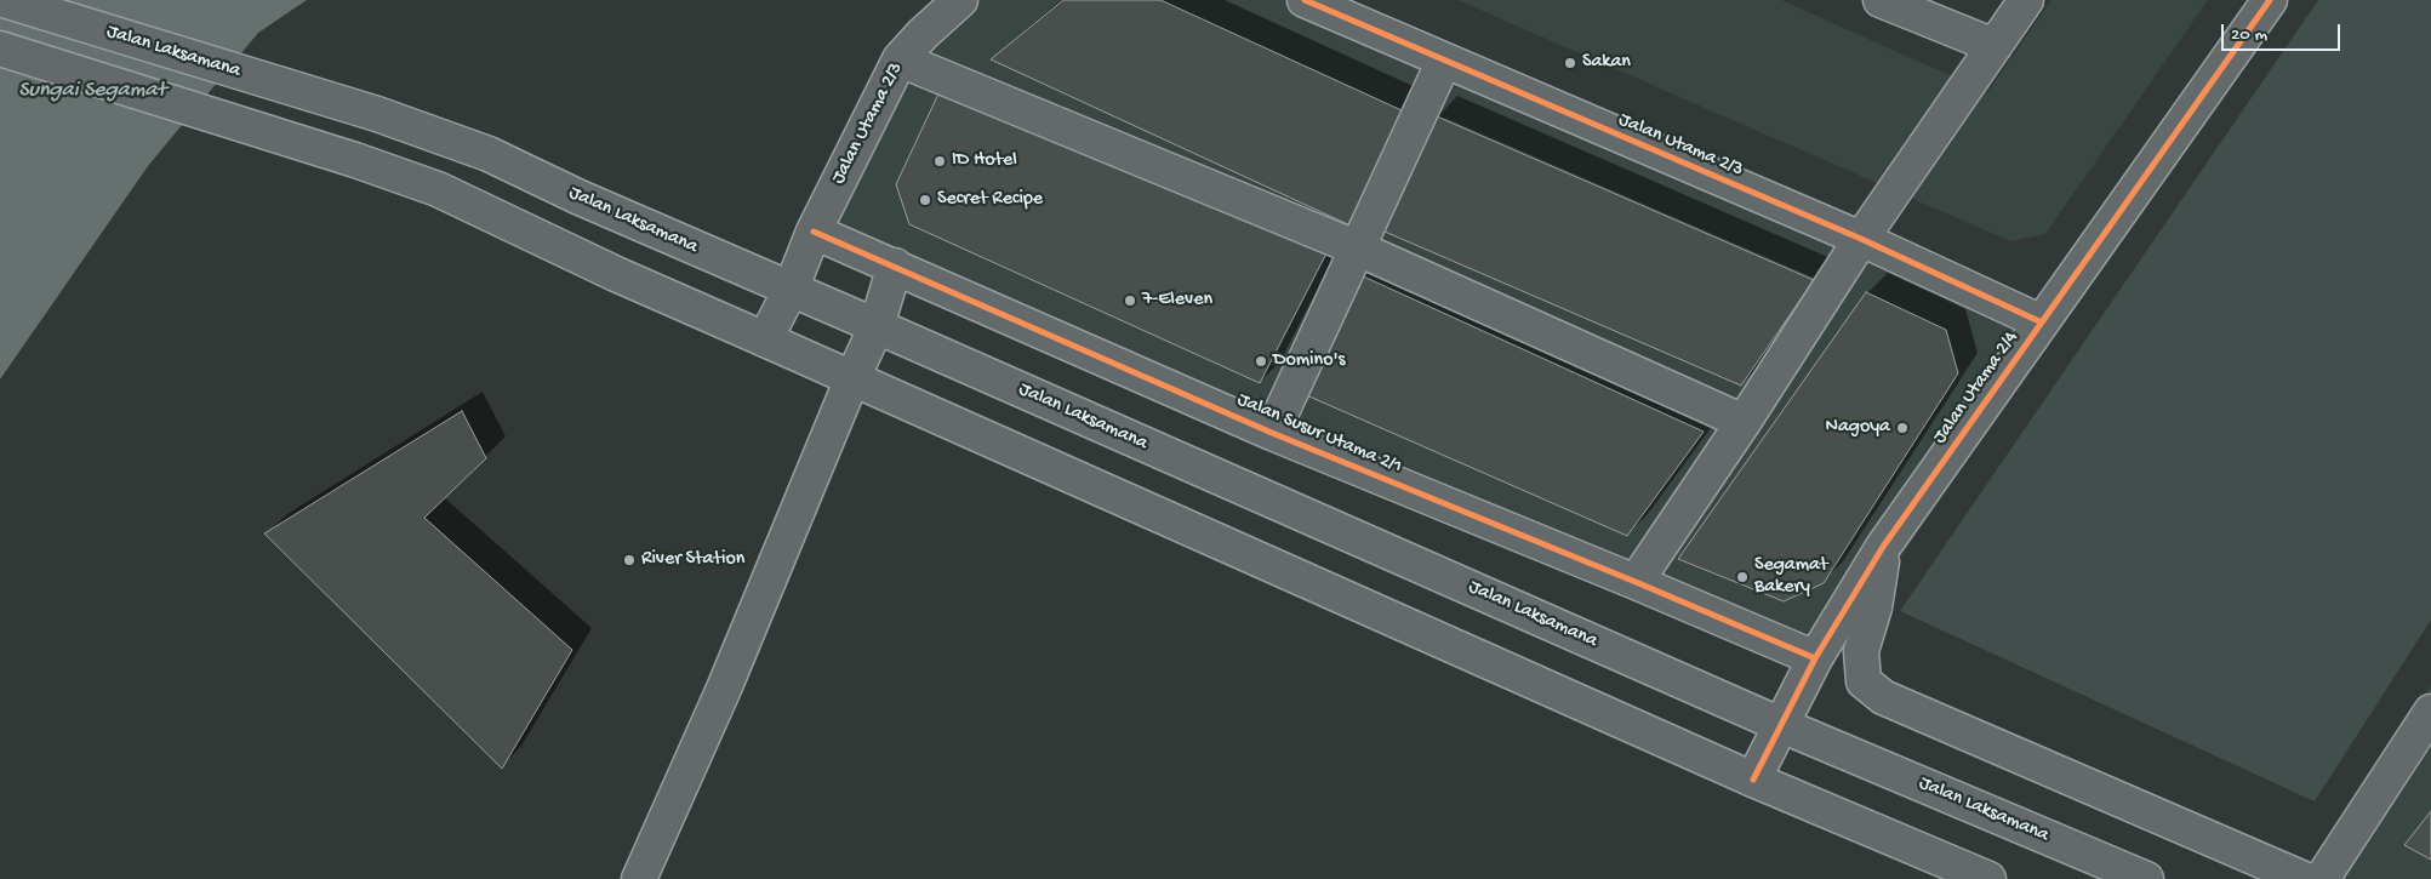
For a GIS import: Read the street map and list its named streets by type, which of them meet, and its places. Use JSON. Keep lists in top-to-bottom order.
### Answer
{
  "streets": {
    "street": [
      "Jalan Laksamana",
      "Jalan Utama 2/3",
      "Jalan Utama 2/4",
      "Jalan Susur Utama 2/1"
    ]
  },
  "crossings": [
    ["Jalan Laksamana", "Jalan Utama 2/3"],
    ["Jalan Laksamana", "Jalan Utama 2/4"],
    ["Jalan Utama 2/3", "Jalan Utama 2/4"],
    ["Jalan Utama 2/3", "Jalan Susur Utama 2/1"],
    ["Jalan Utama 2/4", "Jalan Susur Utama 2/1"]
  ],
  "water": ["Sungai Segamat"],
  "places": [
    "Sakan",
    "ID Hotel",
    "Secret Recipe",
    "7-Eleven",
    "Domino's",
    "Nagoya",
    "River Station",
    "Segamat Bakery"
  ],
  "scale_bar": "20 m"
}
